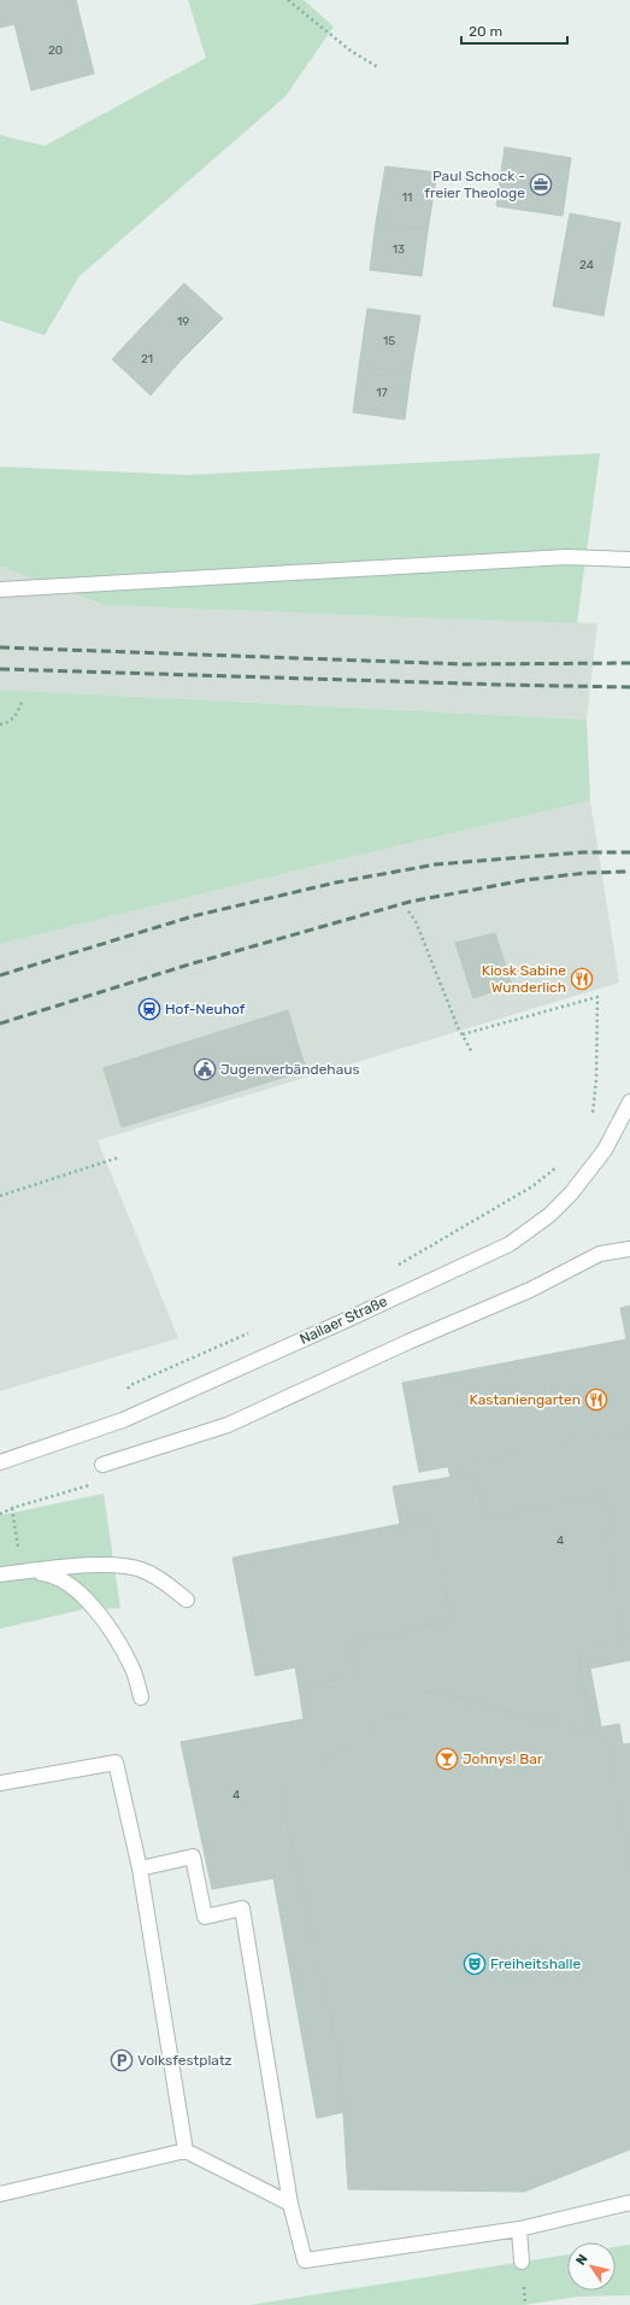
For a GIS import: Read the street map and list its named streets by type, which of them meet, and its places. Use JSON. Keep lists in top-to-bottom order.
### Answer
{
  "streets": {
    "street": ["Nailaer Straße"]
  },
  "places": {
    "office": ["Paul Schock - freier Theologe"],
    "restaurant": ["Kiosk Sabine Wunderlich", "Kastaniengarten"],
    "station": ["Hof-Neuhof"],
    "public building": ["Jugenverbändehaus"],
    "bar": ["Johnys! Bar"],
    "theatre": ["Freiheitshalle"],
    "parking": ["Volksfestplatz"]
  },
  "house_numbers": [
    "20",
    "11",
    "13",
    "24",
    "19",
    "15",
    "21",
    "17",
    "4",
    "4"
  ],
  "scale_bar": "20 m",
  "north": "top left"
}
